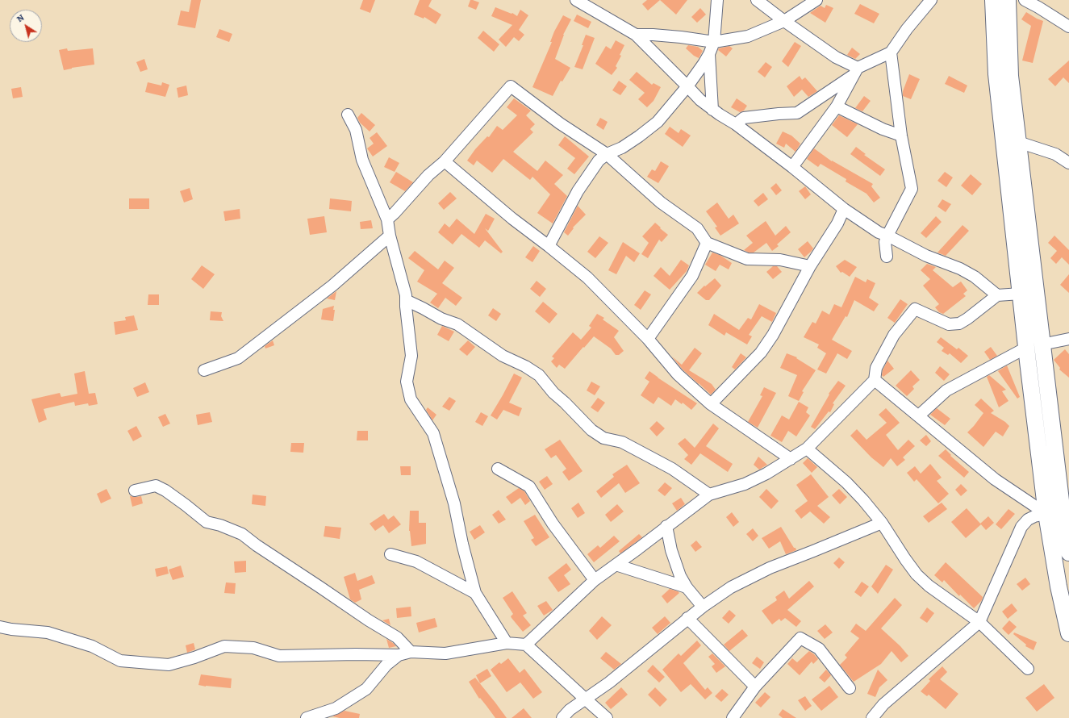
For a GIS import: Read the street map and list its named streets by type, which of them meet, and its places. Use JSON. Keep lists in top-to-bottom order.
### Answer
{
  "north": "top left"
}
